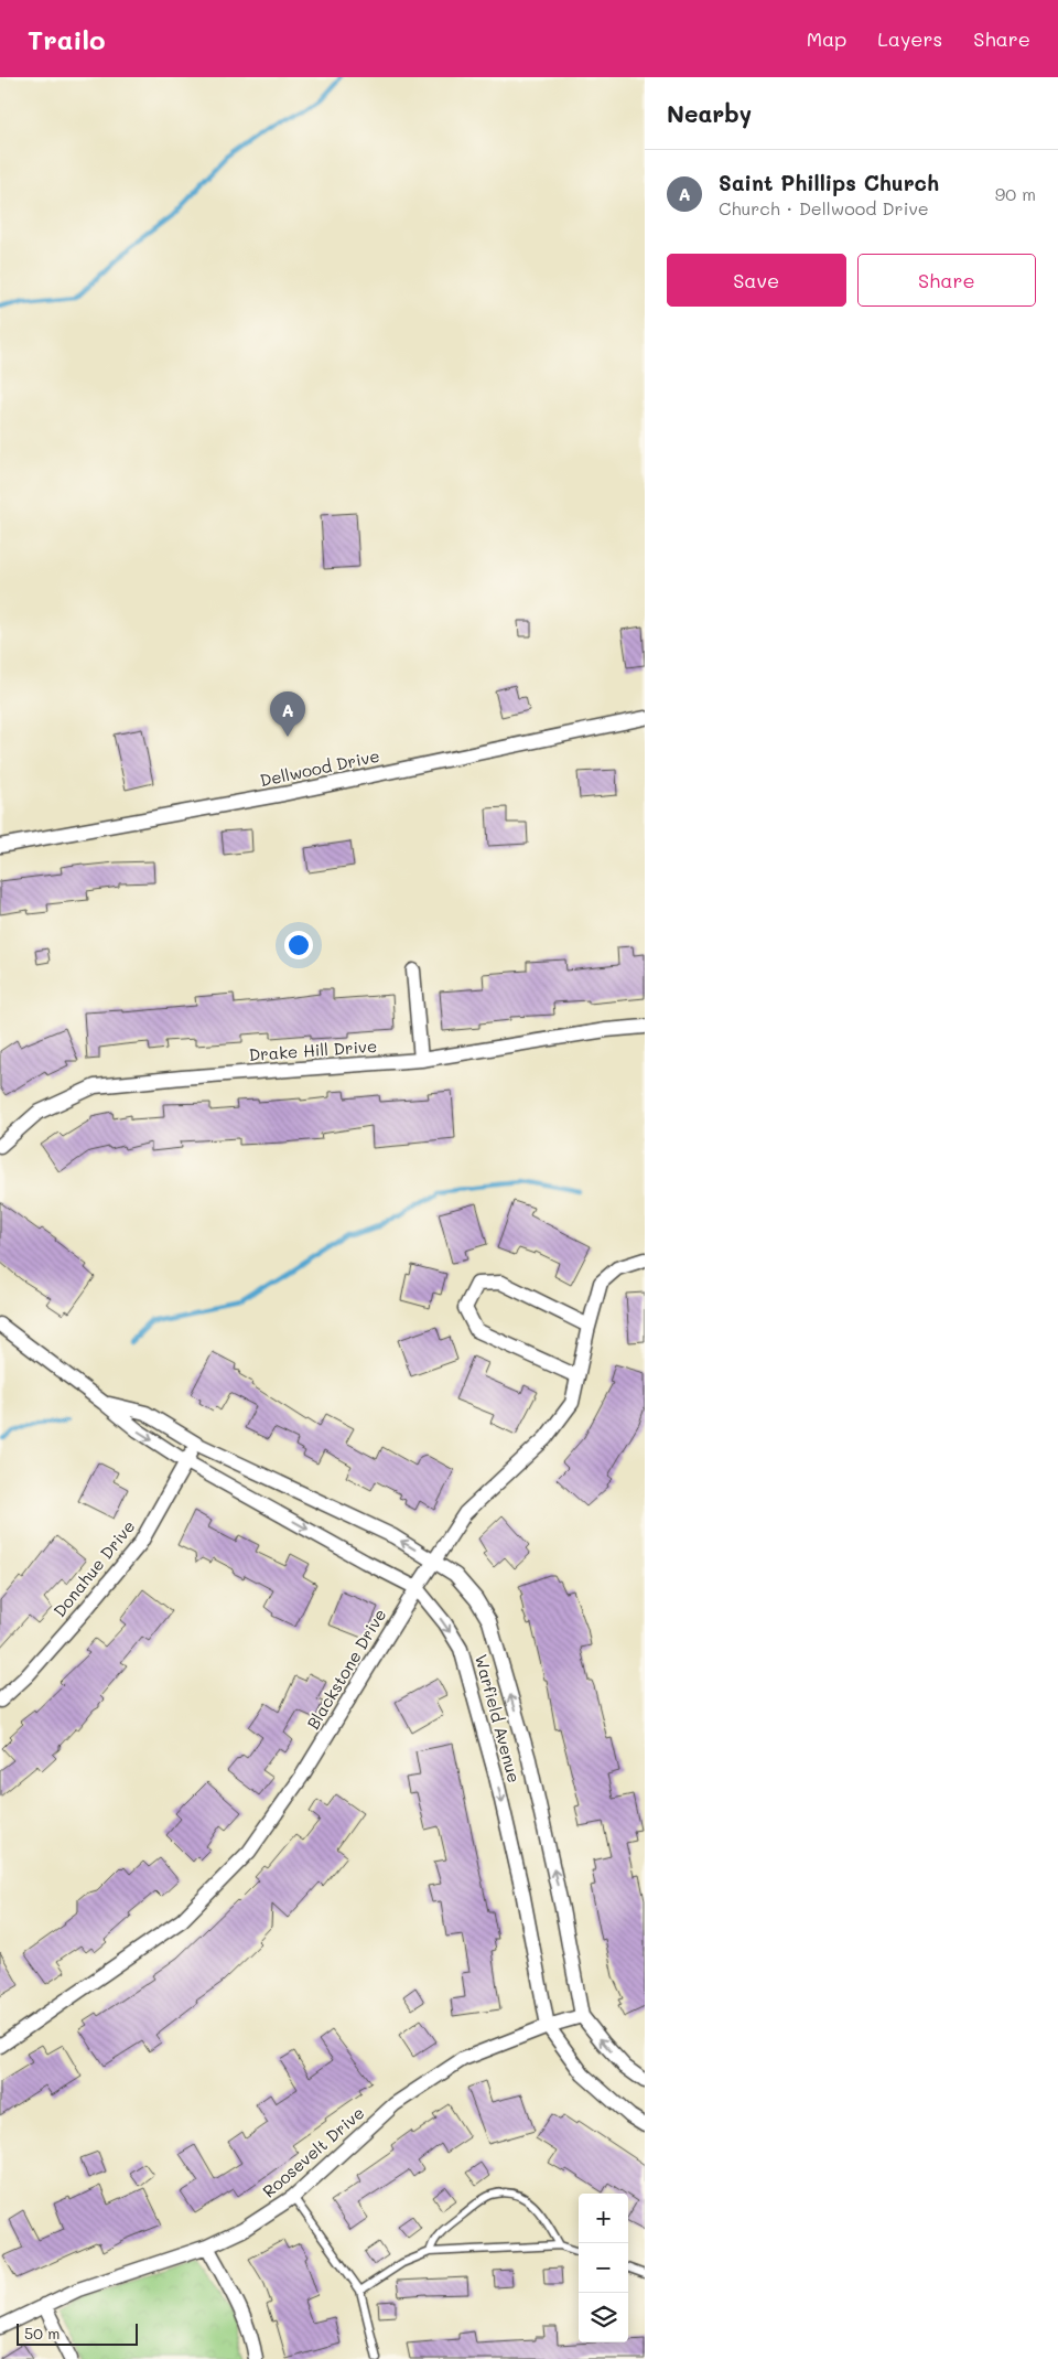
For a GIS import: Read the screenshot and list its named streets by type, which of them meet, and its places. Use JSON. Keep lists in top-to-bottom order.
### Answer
{
  "streets": {
    "street": [
      "Dellwood Drive",
      "Drake Hill Drive",
      "Donahue Drive",
      "Blackstone Drive",
      "Warfield Avenue",
      "Roosevelt Drive"
    ]
  },
  "crossings": [
    ["Donahue Drive", "Warfield Avenue"],
    ["Blackstone Drive", "Warfield Avenue"],
    ["Warfield Avenue", "Roosevelt Drive"]
  ],
  "scale_bar": "50 m",
  "page": {
    "header": "Trailo",
    "nav": ["Map", "Layers", "Share"],
    "heading": "Nearby",
    "list": [
      {
        "mark": "A",
        "name": "Saint Phillips Church",
        "note": "Church · Dellwood Drive",
        "value": "90 m"
      }
    ],
    "buttons": ["Save", "Share"],
    "pins": "A",
    "map_buttons": ["+", "−"],
    "scale": "50 m"
  }
}
